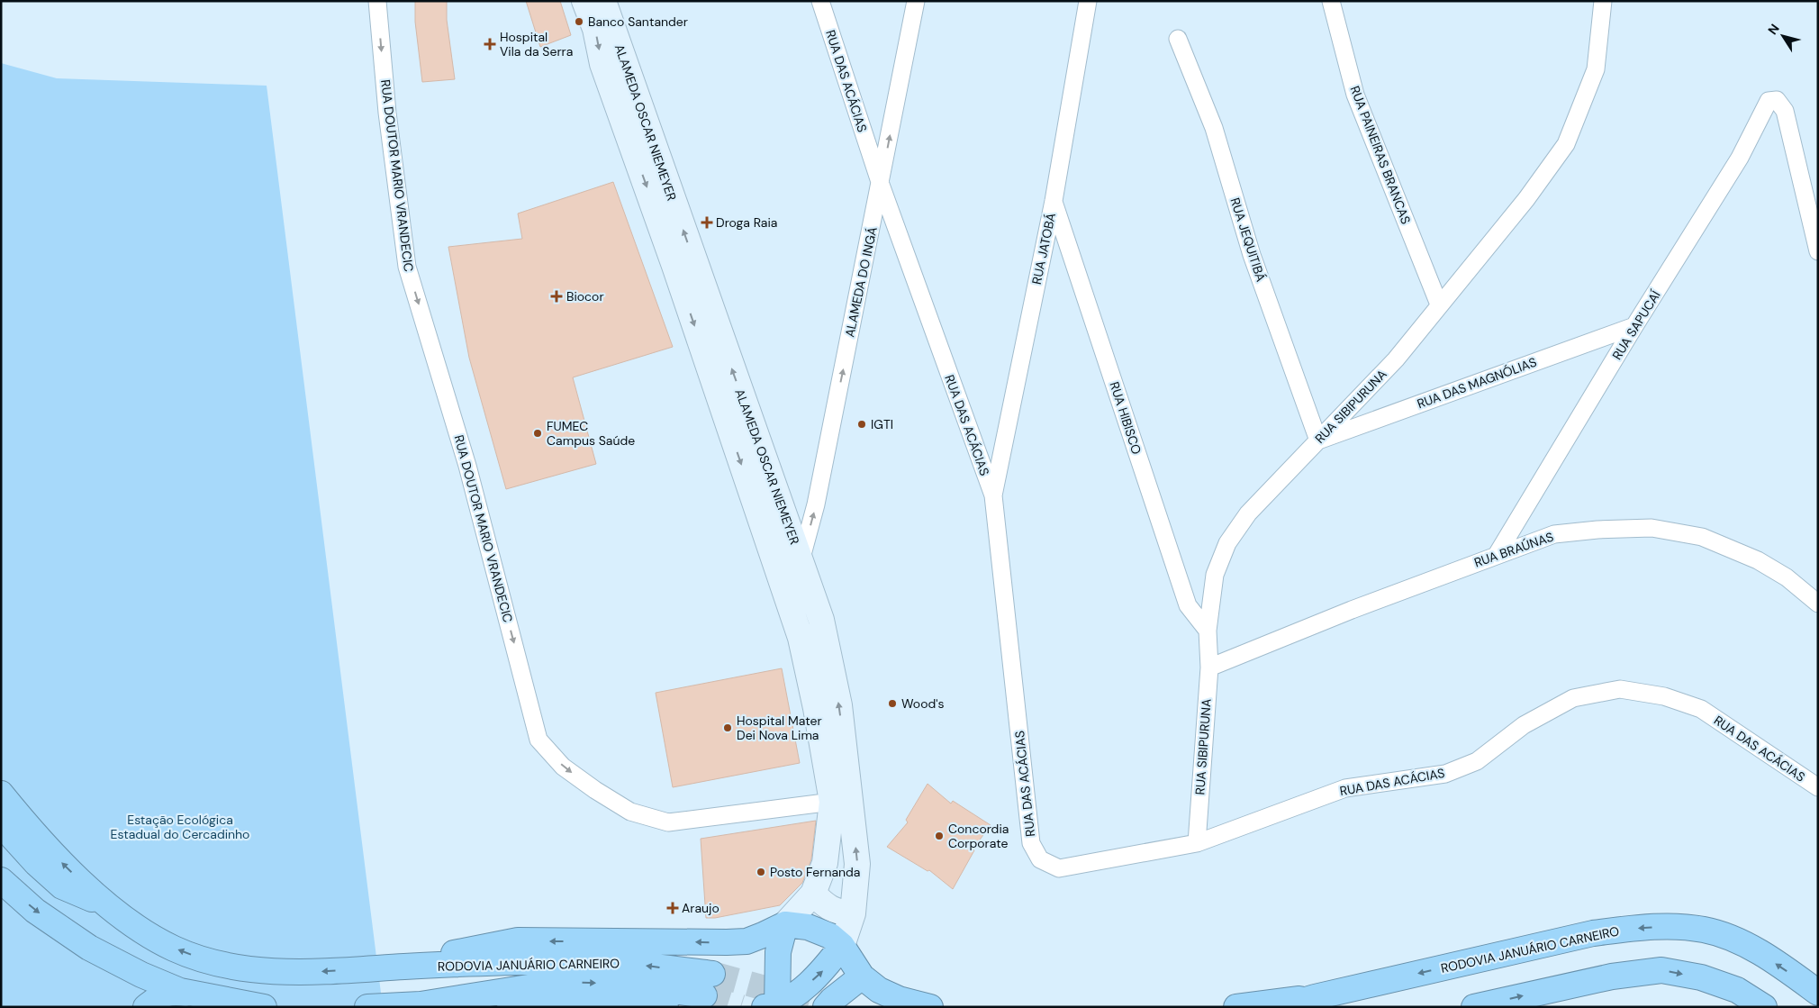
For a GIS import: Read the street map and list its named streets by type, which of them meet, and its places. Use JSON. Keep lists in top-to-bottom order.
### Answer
{
  "streets": {
    "highway": ["RODOVIA JANUÁRIO CARNEIRO"],
    "street": [
      "RUA DAS ACÁCIAS",
      "ALAMEDA OSCAR NIEMEYER",
      "RUA PAINEIRAS BRANCAS",
      "RUA DOUTOR MARIO VRANDECIC",
      "RUA JEQUITIBÁ",
      "RUA JATOBÁ",
      "ALAMEDA DO INGÁ",
      "RUA SAPUCAÍ",
      "RUA DAS MAGNÓLIAS",
      "RUA SIBIPURUNA",
      "RUA HIBISCO",
      "RUA BRAÚNAS"
    ]
  },
  "crossings": [
    ["RUA DAS ACÁCIAS", "RUA JATOBÁ"],
    ["RUA DAS ACÁCIAS", "ALAMEDA DO INGÁ"],
    ["RUA DAS ACÁCIAS", "RUA SIBIPURUNA"],
    ["ALAMEDA OSCAR NIEMEYER", "RUA DOUTOR MARIO VRANDECIC"],
    ["ALAMEDA OSCAR NIEMEYER", "ALAMEDA DO INGÁ"],
    ["RUA PAINEIRAS BRANCAS", "RUA SIBIPURUNA"],
    ["RUA JEQUITIBÁ", "RUA DAS MAGNÓLIAS"],
    ["RUA JEQUITIBÁ", "RUA SIBIPURUNA"],
    ["RUA JATOBÁ", "RUA HIBISCO"],
    ["RUA SAPUCAÍ", "RUA DAS MAGNÓLIAS"],
    ["RUA SAPUCAÍ", "RUA BRAÚNAS"],
    ["RUA DAS MAGNÓLIAS", "RUA SIBIPURUNA"],
    ["RUA SIBIPURUNA", "RUA HIBISCO"],
    ["RUA SIBIPURUNA", "RUA BRAÚNAS"]
  ],
  "one_way": ["RUA DOUTOR MARIO VRANDECIC", "ALAMEDA DO INGÁ"],
  "parks": ["Estação Ecológica Estadual do Cercadinho"],
  "places": {
    "other": [
      "Banco Santander",
      "IGTI",
      "FUMEC Campus Saúde",
      "Wood's",
      "Hospital Mater Dei Nova Lima",
      "Concordia Corporate",
      "Posto Fernanda"
    ],
    "health": [
      "Hospital Vila da Serra",
      "Droga Raia",
      "Biocor",
      "Araujo"
    ]
  },
  "north": "top left"
}
